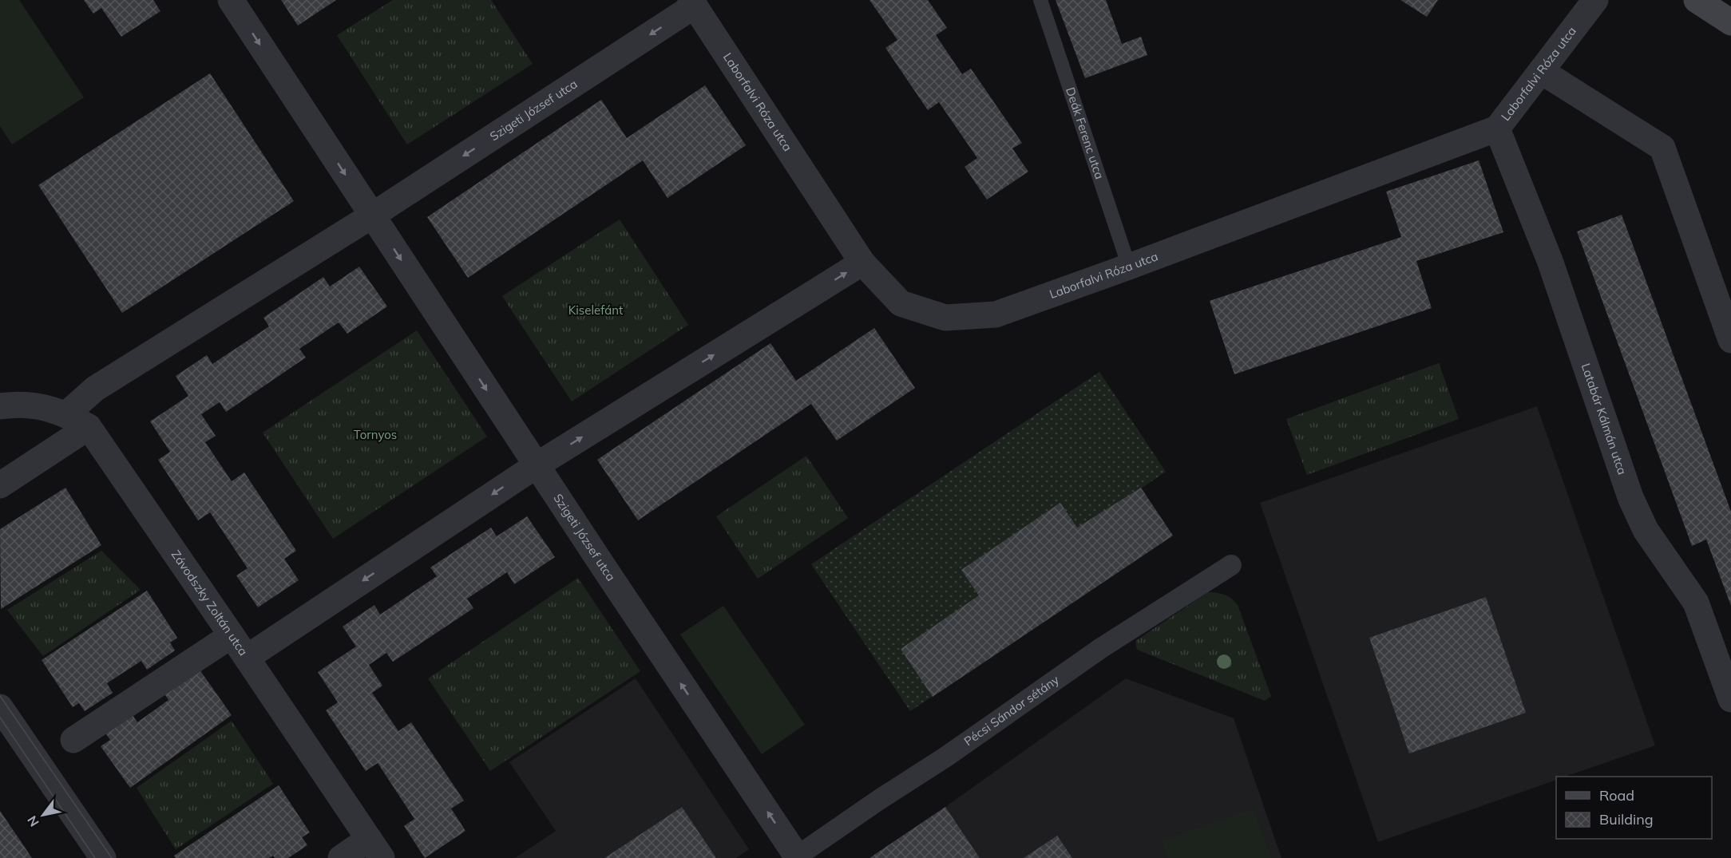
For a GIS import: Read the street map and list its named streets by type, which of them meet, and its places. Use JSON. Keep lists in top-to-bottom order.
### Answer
{
  "streets": {
    "street": [
      "Laborfalvi Róza utca",
      "Szigeti József utca",
      "Latabár Kálmán utca",
      "Závodszky Zoltán utca",
      "Pécsi Sándor sétány"
    ],
    "lane": ["Deák Ferenc utca"]
  },
  "crossings": [
    ["Laborfalvi Róza utca", "Szigeti József utca"],
    ["Laborfalvi Róza utca", "Deák Ferenc utca"],
    ["Laborfalvi Róza utca", "Latabár Kálmán utca"],
    ["Szigeti József utca", "Pécsi Sándor sétány"]
  ],
  "parks": ["Kiselefánt", "Tornyos"],
  "legend": ["Road", "Building"],
  "north": "bottom left"
}
